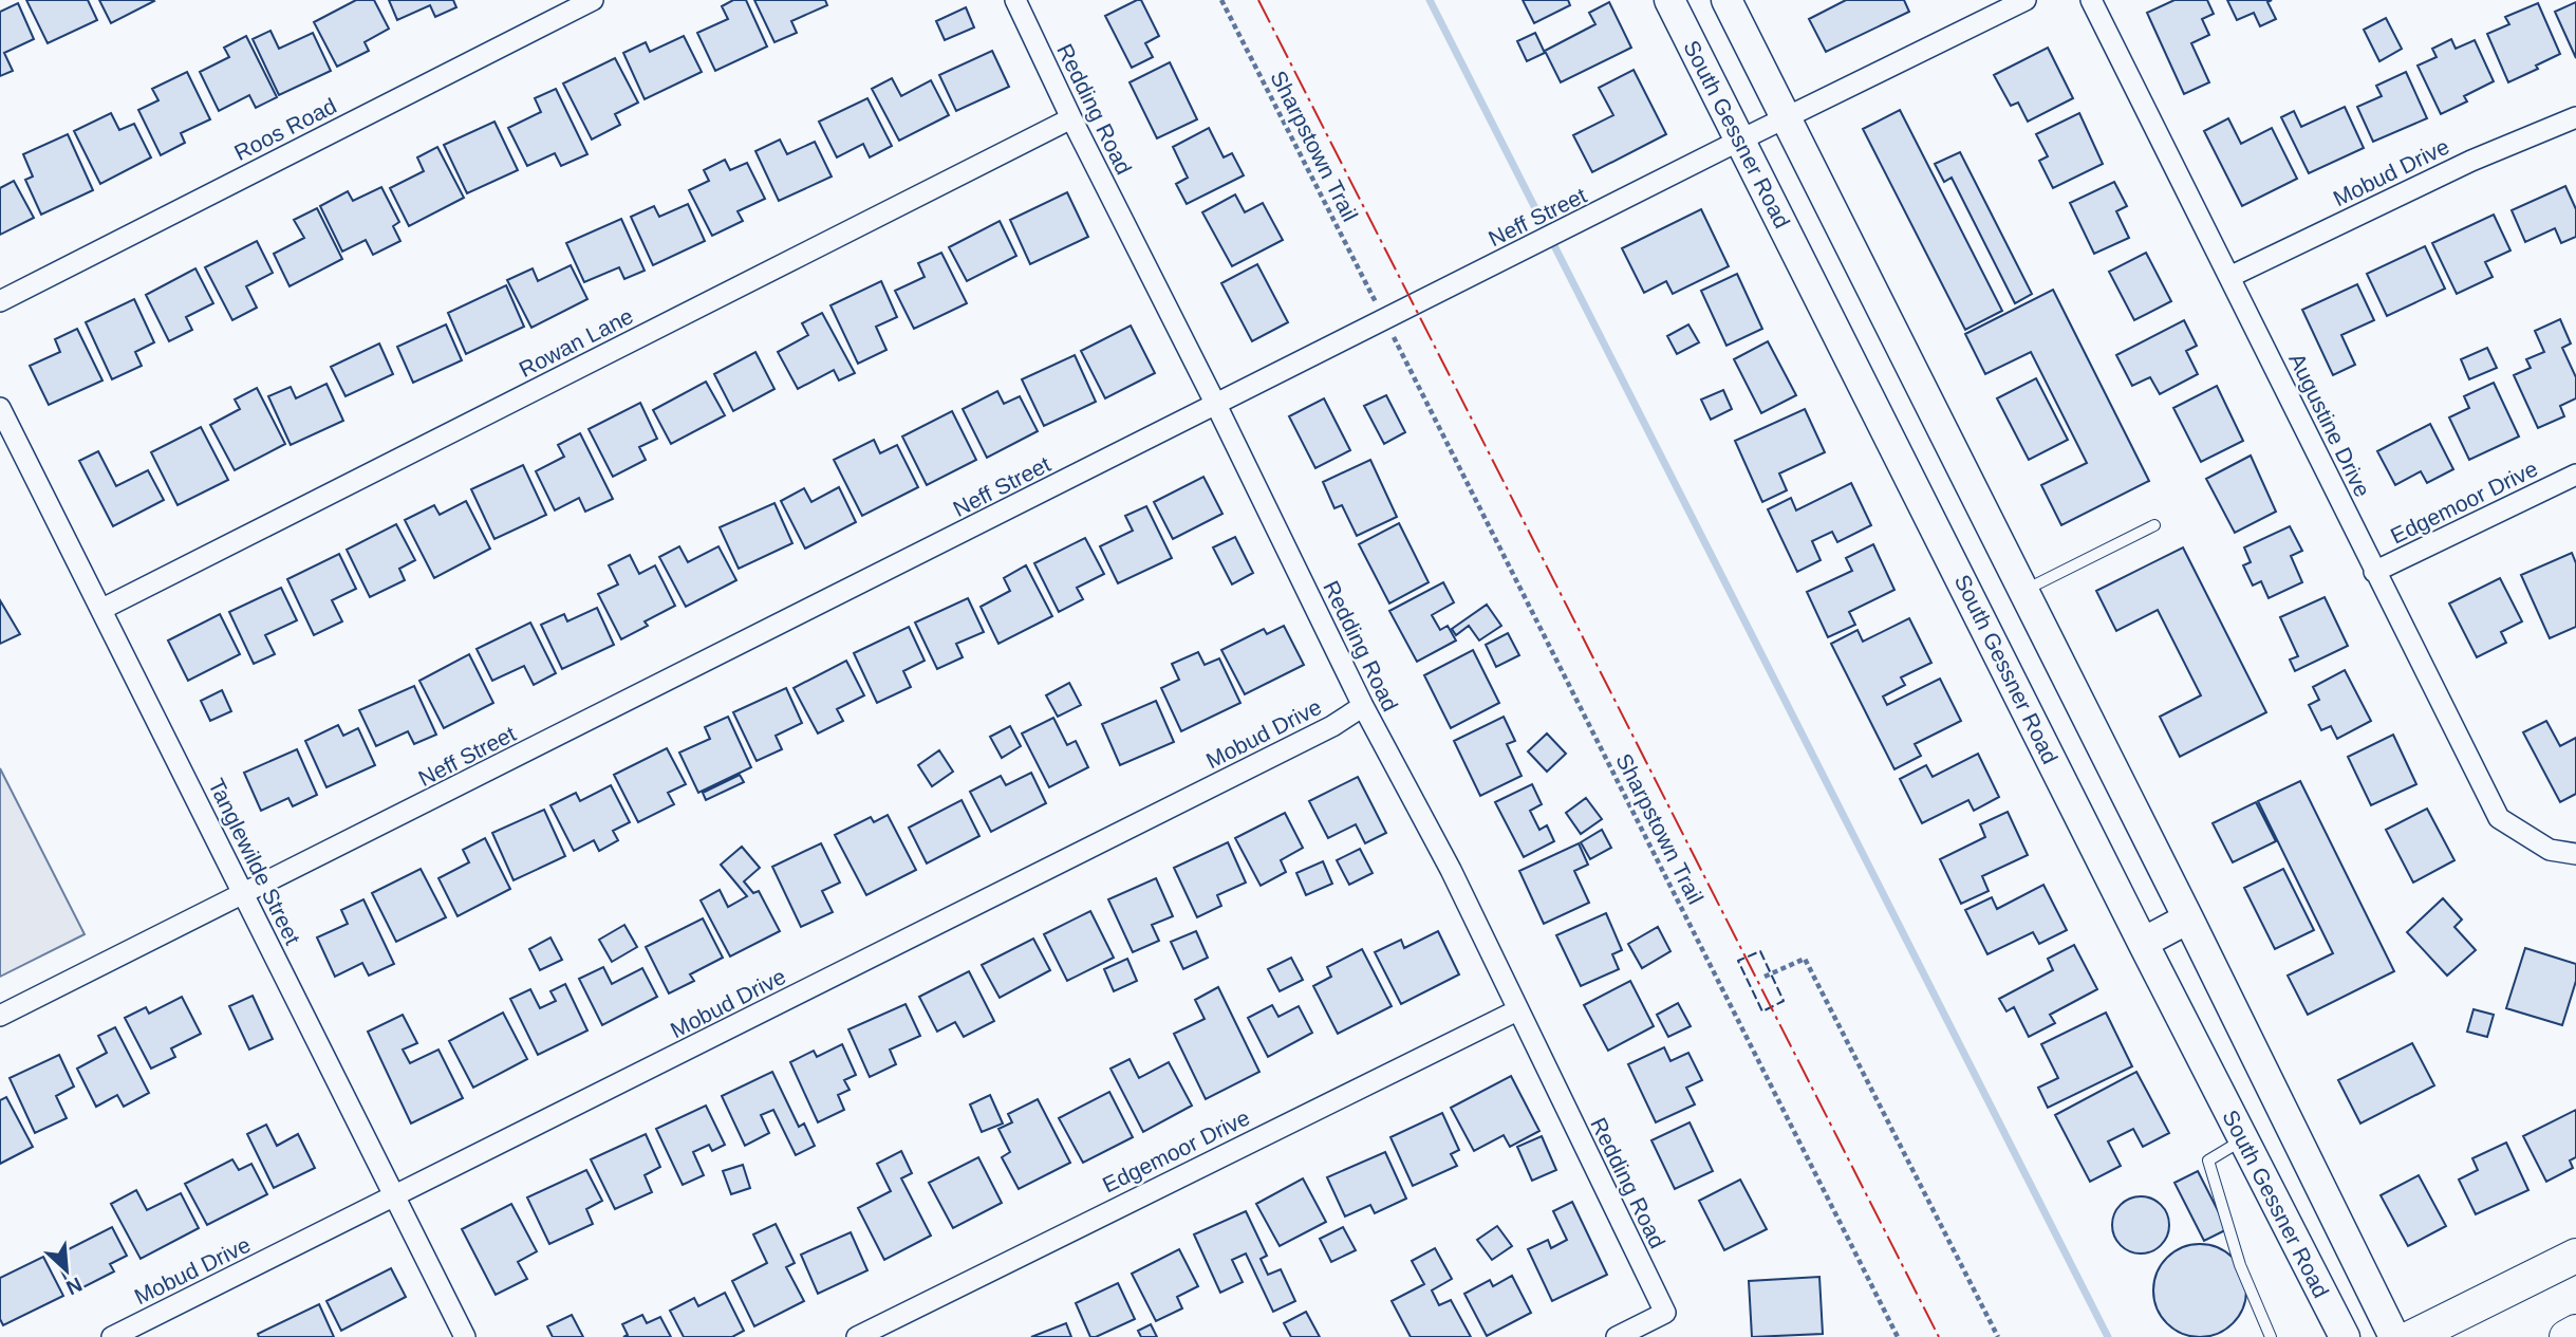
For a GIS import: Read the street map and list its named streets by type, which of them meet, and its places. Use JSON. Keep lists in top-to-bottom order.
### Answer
{
  "streets": {
    "main road": ["South Gessner Road"],
    "street": [
      "Redding Road",
      "Roos Road",
      "Mobud Drive",
      "Neff Street",
      "Rowan Lane",
      "Augustine Drive",
      "Edgemoor Drive",
      "Tanglewilde Street"
    ],
    "path": ["Sharpstown Trail"]
  },
  "crossings": [
    ["Redding Road", "Mobud Drive"],
    ["Redding Road", "Neff Street"],
    ["Redding Road", "Rowan Lane"],
    ["Redding Road", "Edgemoor Drive"],
    ["South Gessner Road", "Neff Street"],
    ["Mobud Drive", "Augustine Drive"],
    ["Mobud Drive", "Tanglewilde Street"],
    ["Neff Street", "Tanglewilde Street"],
    ["Rowan Lane", "Tanglewilde Street"],
    ["Augustine Drive", "Edgemoor Drive"]
  ],
  "north": "bottom right"
}
